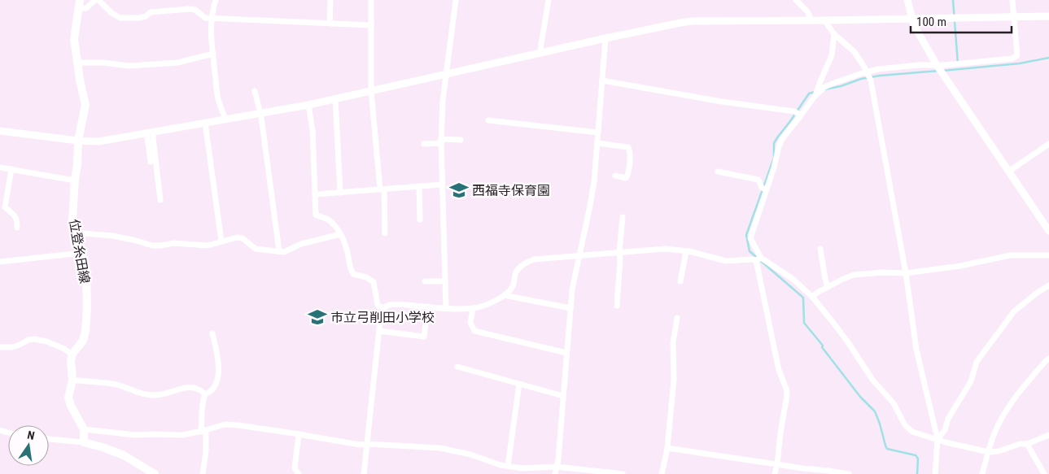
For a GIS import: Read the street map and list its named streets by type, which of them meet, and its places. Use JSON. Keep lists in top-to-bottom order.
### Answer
{
  "streets": {
    "main road": ["位登糸田線"]
  },
  "places": {
    "school or university": ["西福寺保育園", "市立弓削田小学校"]
  },
  "scale_bar": "100 m",
  "north": "top"
}
